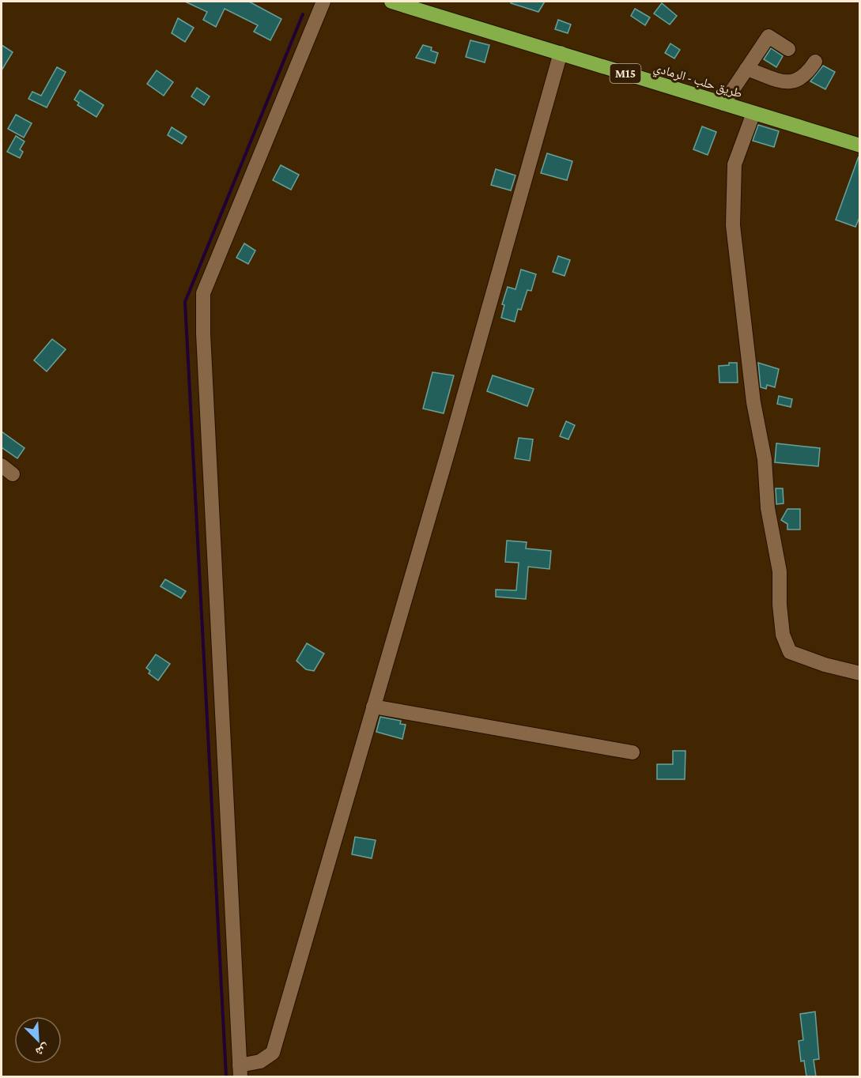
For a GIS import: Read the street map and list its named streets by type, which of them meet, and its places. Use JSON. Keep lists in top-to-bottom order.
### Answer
{
  "streets": {
    "highway": ["M15", "طريق حلب - الرمادي"]
  },
  "north": "bottom right"
}
